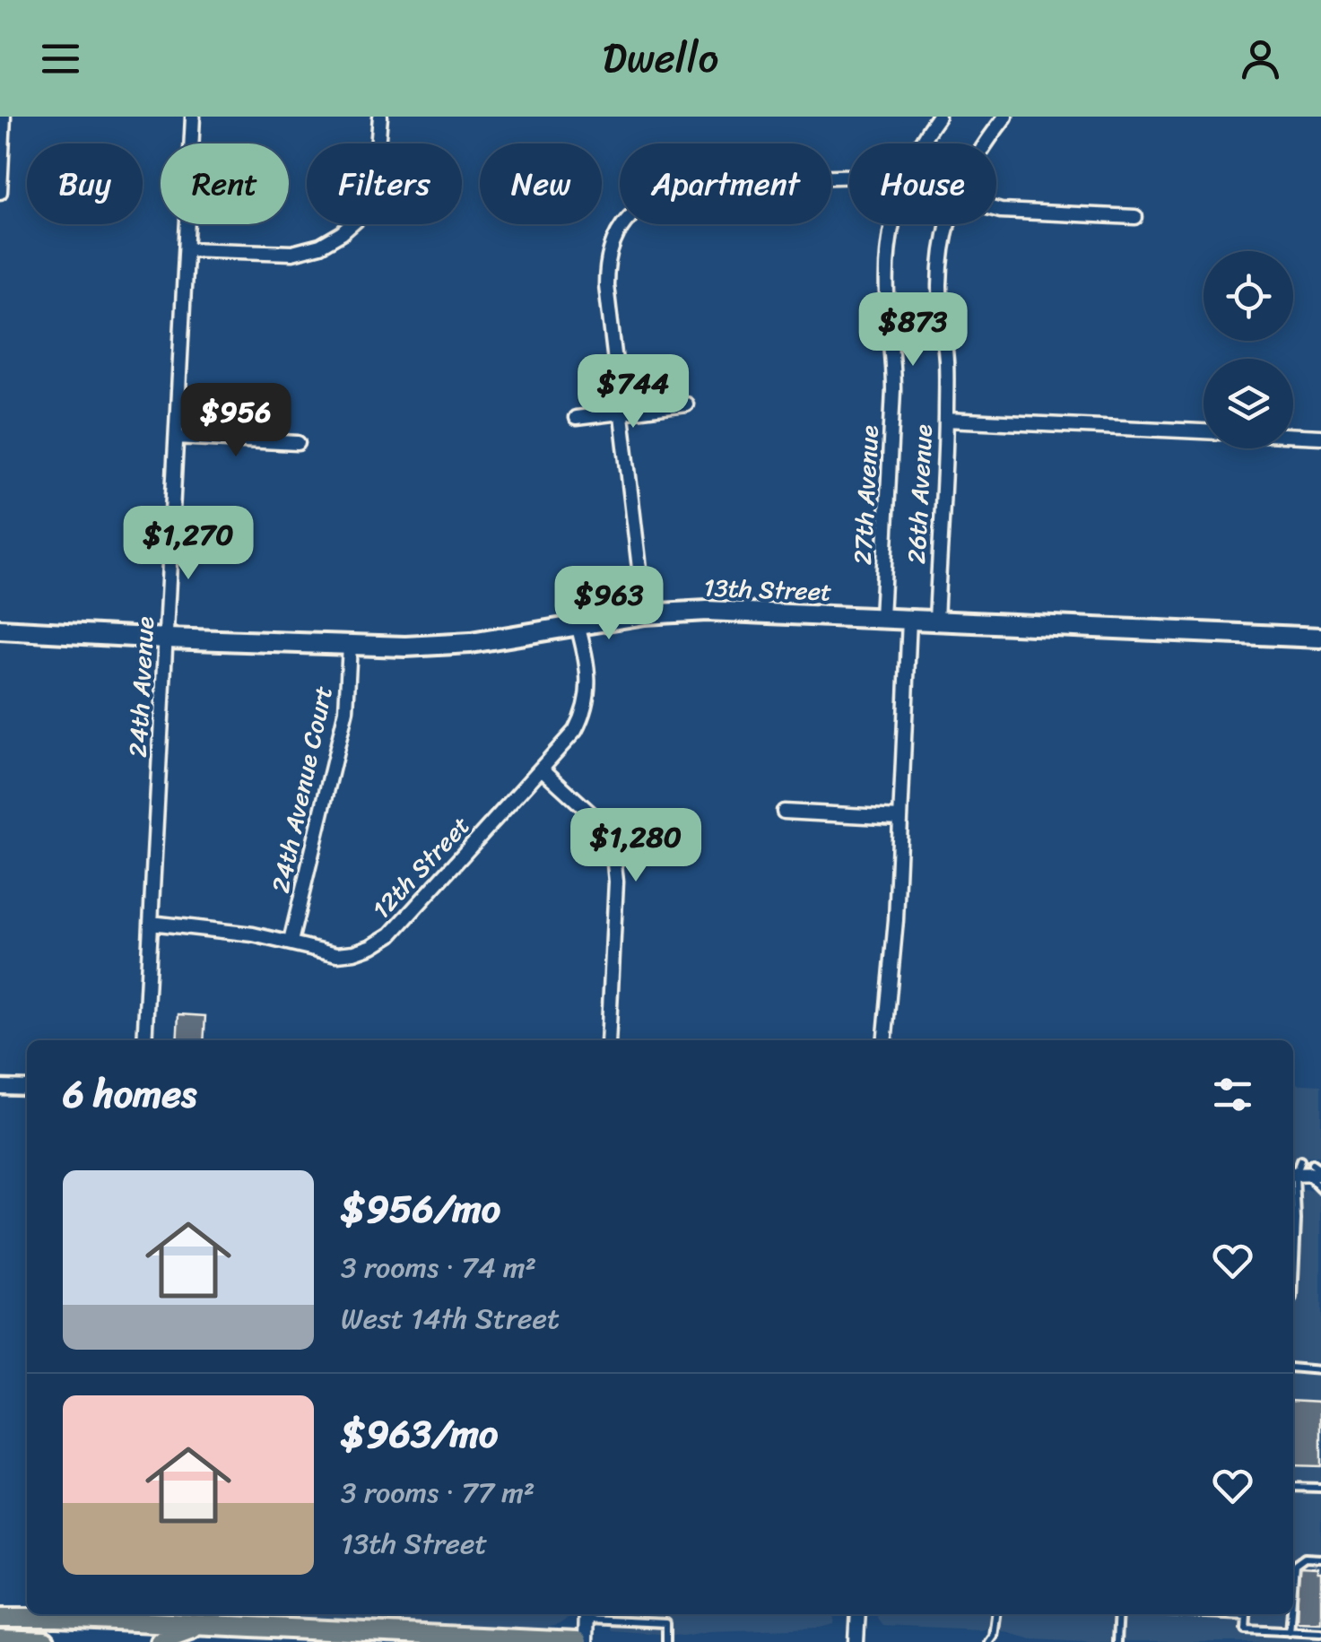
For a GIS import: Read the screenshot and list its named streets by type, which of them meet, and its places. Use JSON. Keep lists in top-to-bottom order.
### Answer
{
  "streets": {
    "street": [
      "26th Avenue",
      "27th Avenue",
      "13th Street",
      "24th Avenue",
      "24th Avenue Court",
      "12th Street"
    ]
  },
  "crossings": [
    ["26th Avenue", "13th Street"],
    ["27th Avenue", "13th Street"],
    ["13th Street", "24th Avenue"],
    ["13th Street", "24th Avenue Court"],
    ["13th Street", "12th Street"],
    ["24th Avenue", "12th Street"],
    ["24th Avenue Court", "12th Street"]
  ],
  "page": {
    "header": "Dwello",
    "chip": [
      "Buy",
      "Rent",
      "Filters",
      "New",
      "Apartment",
      "House"
    ],
    "price": [
      "$873",
      "$744",
      "$956",
      "$1,270",
      "$963",
      "$1,280"
    ],
    "heading": "6 homes",
    "list": [
      {
        "name": "$956/mo",
        "note": "3 rooms · 74 m² · West 14th Street"
      },
      {
        "name": "$963/mo",
        "note": "3 rooms · 77 m² · 13th Street"
      }
    ]
  }
}
